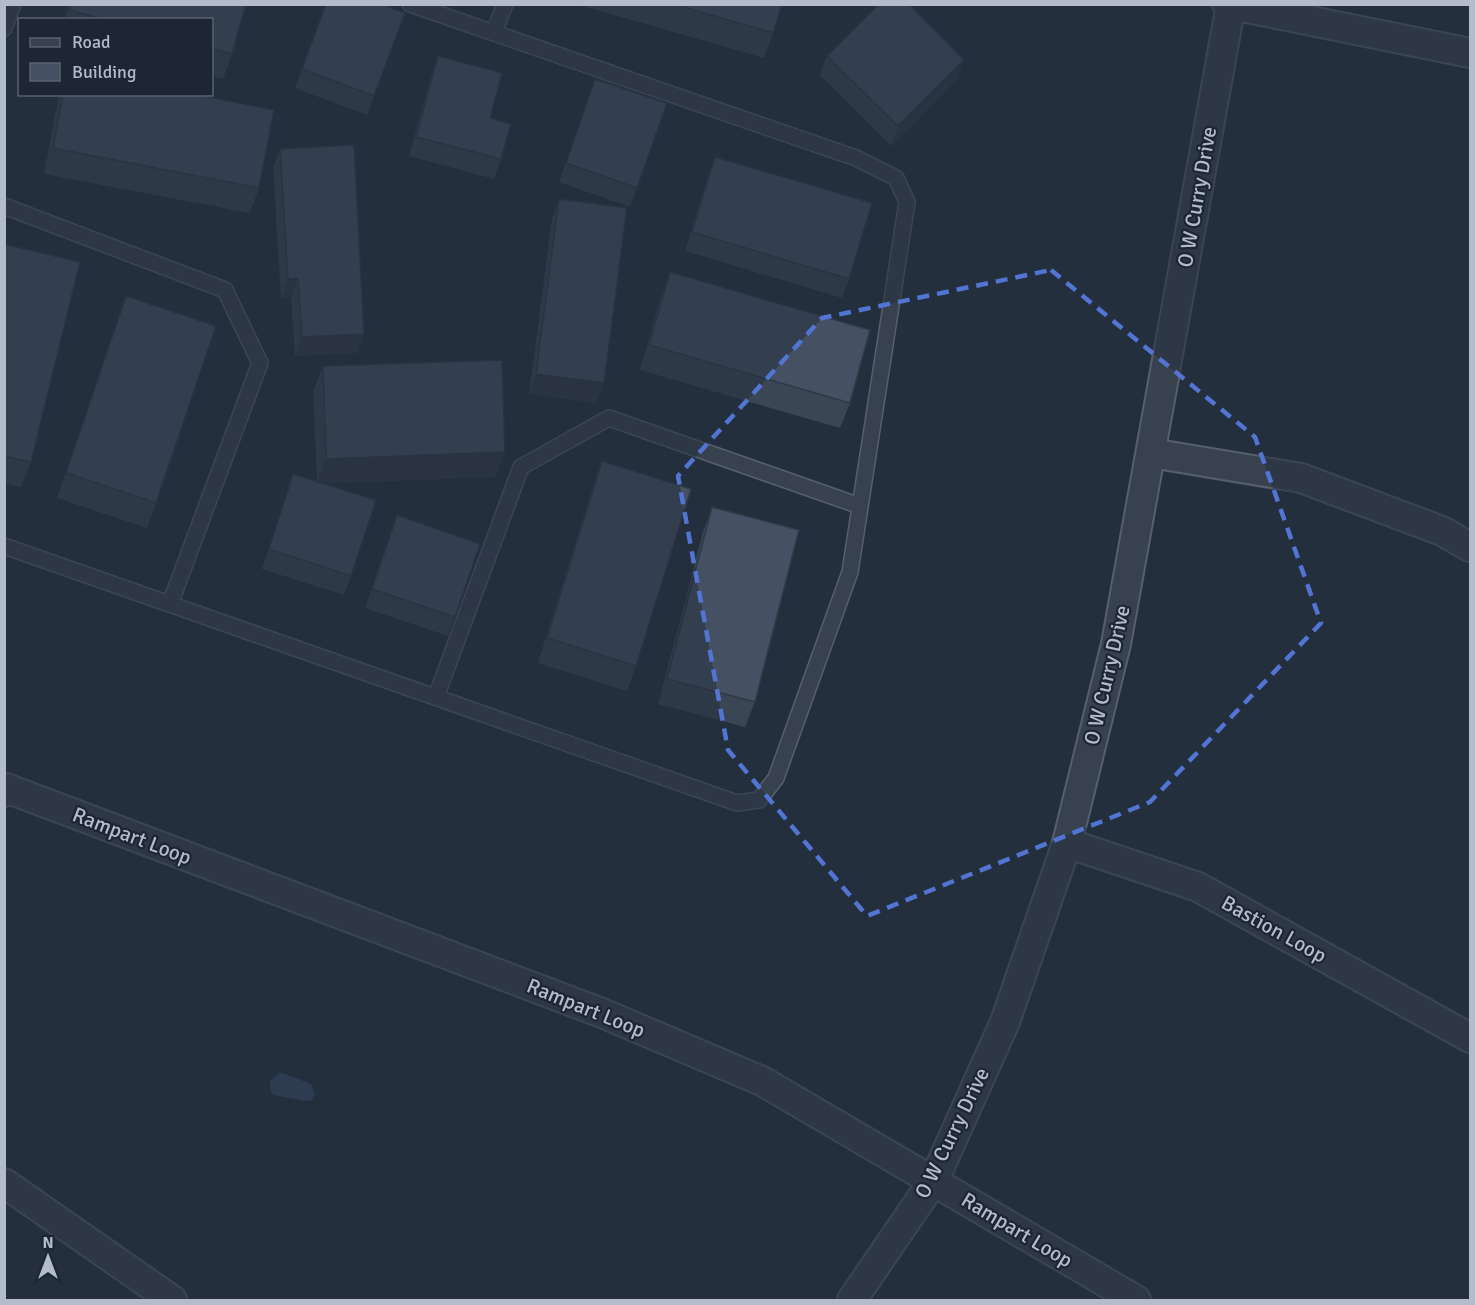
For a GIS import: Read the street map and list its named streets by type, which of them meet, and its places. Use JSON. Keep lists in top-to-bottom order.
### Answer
{
  "streets": {
    "street": ["O W Curry Drive", "Rampart Loop", "Bastion Loop"]
  },
  "crossings": [
    ["O W Curry Drive", "Rampart Loop"],
    ["O W Curry Drive", "Bastion Loop"]
  ],
  "legend": ["Road", "Building"],
  "north": "top"
}
